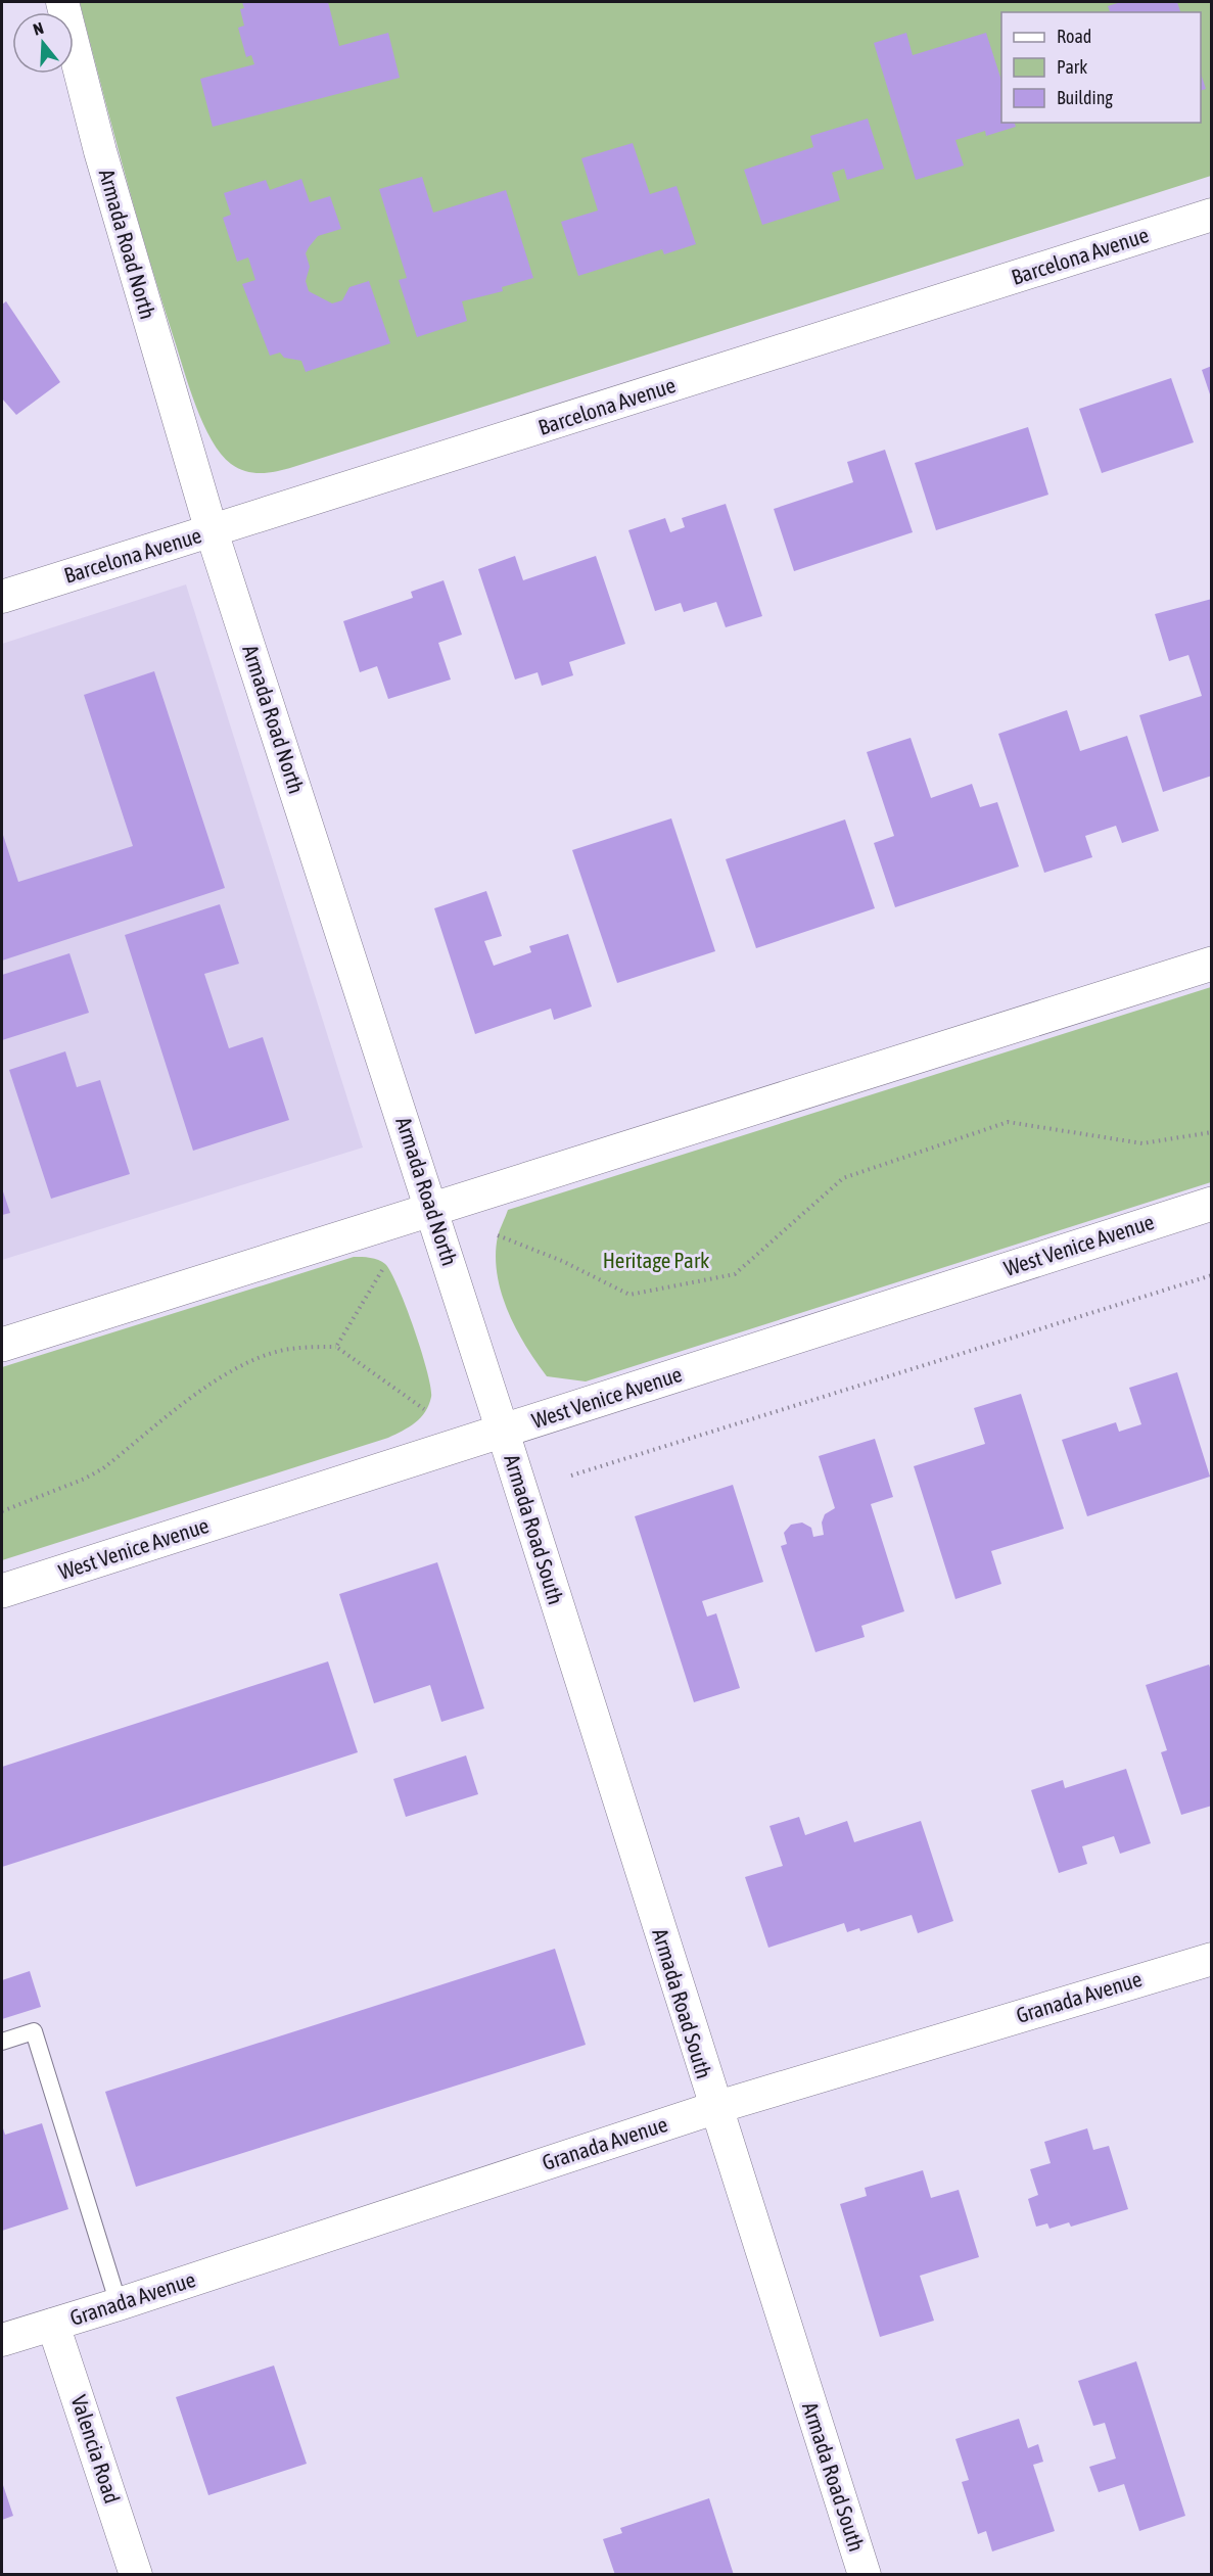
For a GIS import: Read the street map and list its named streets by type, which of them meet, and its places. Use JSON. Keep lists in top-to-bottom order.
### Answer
{
  "streets": {
    "street": [
      "Armada Road North",
      "Barcelona Avenue",
      "West Venice Avenue",
      "Armada Road South",
      "Granada Avenue",
      "Valencia Road"
    ]
  },
  "crossings": [
    ["Armada Road North", "Barcelona Avenue"],
    ["Armada Road North", "West Venice Avenue"],
    ["Armada Road North", "Armada Road South"],
    ["West Venice Avenue", "Armada Road South"],
    ["Armada Road South", "Granada Avenue"],
    ["Granada Avenue", "Valencia Road"]
  ],
  "parks": ["Heritage Park"],
  "legend": ["Road", "Park", "Building"],
  "north": "top"
}
